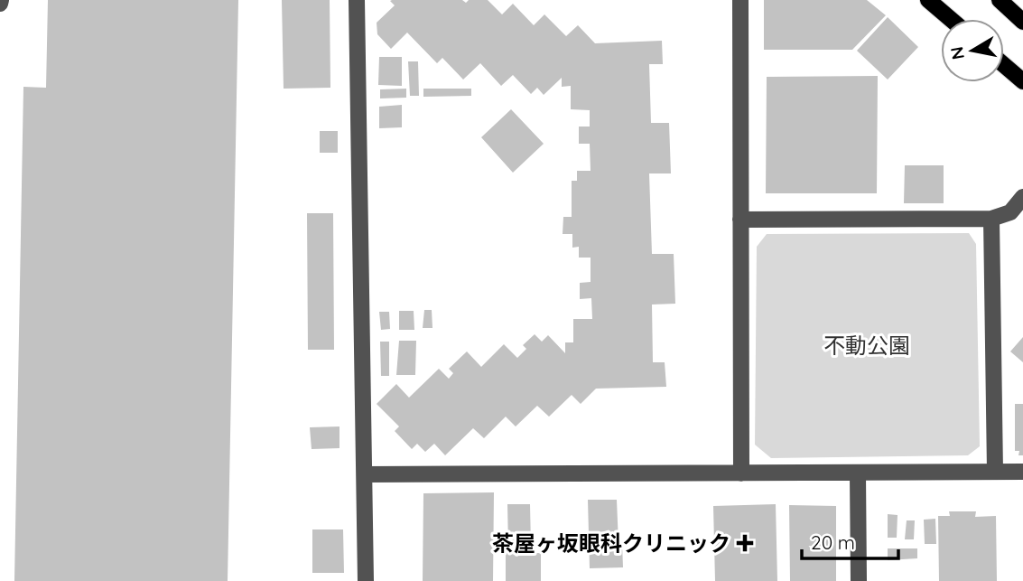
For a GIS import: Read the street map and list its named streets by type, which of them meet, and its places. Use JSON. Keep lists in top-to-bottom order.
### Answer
{
  "parks": ["不動公園"],
  "places": {
    "health": ["茶屋ヶ坂眼科クリニック"]
  },
  "scale_bar": "20 m",
  "north": "left"
}
